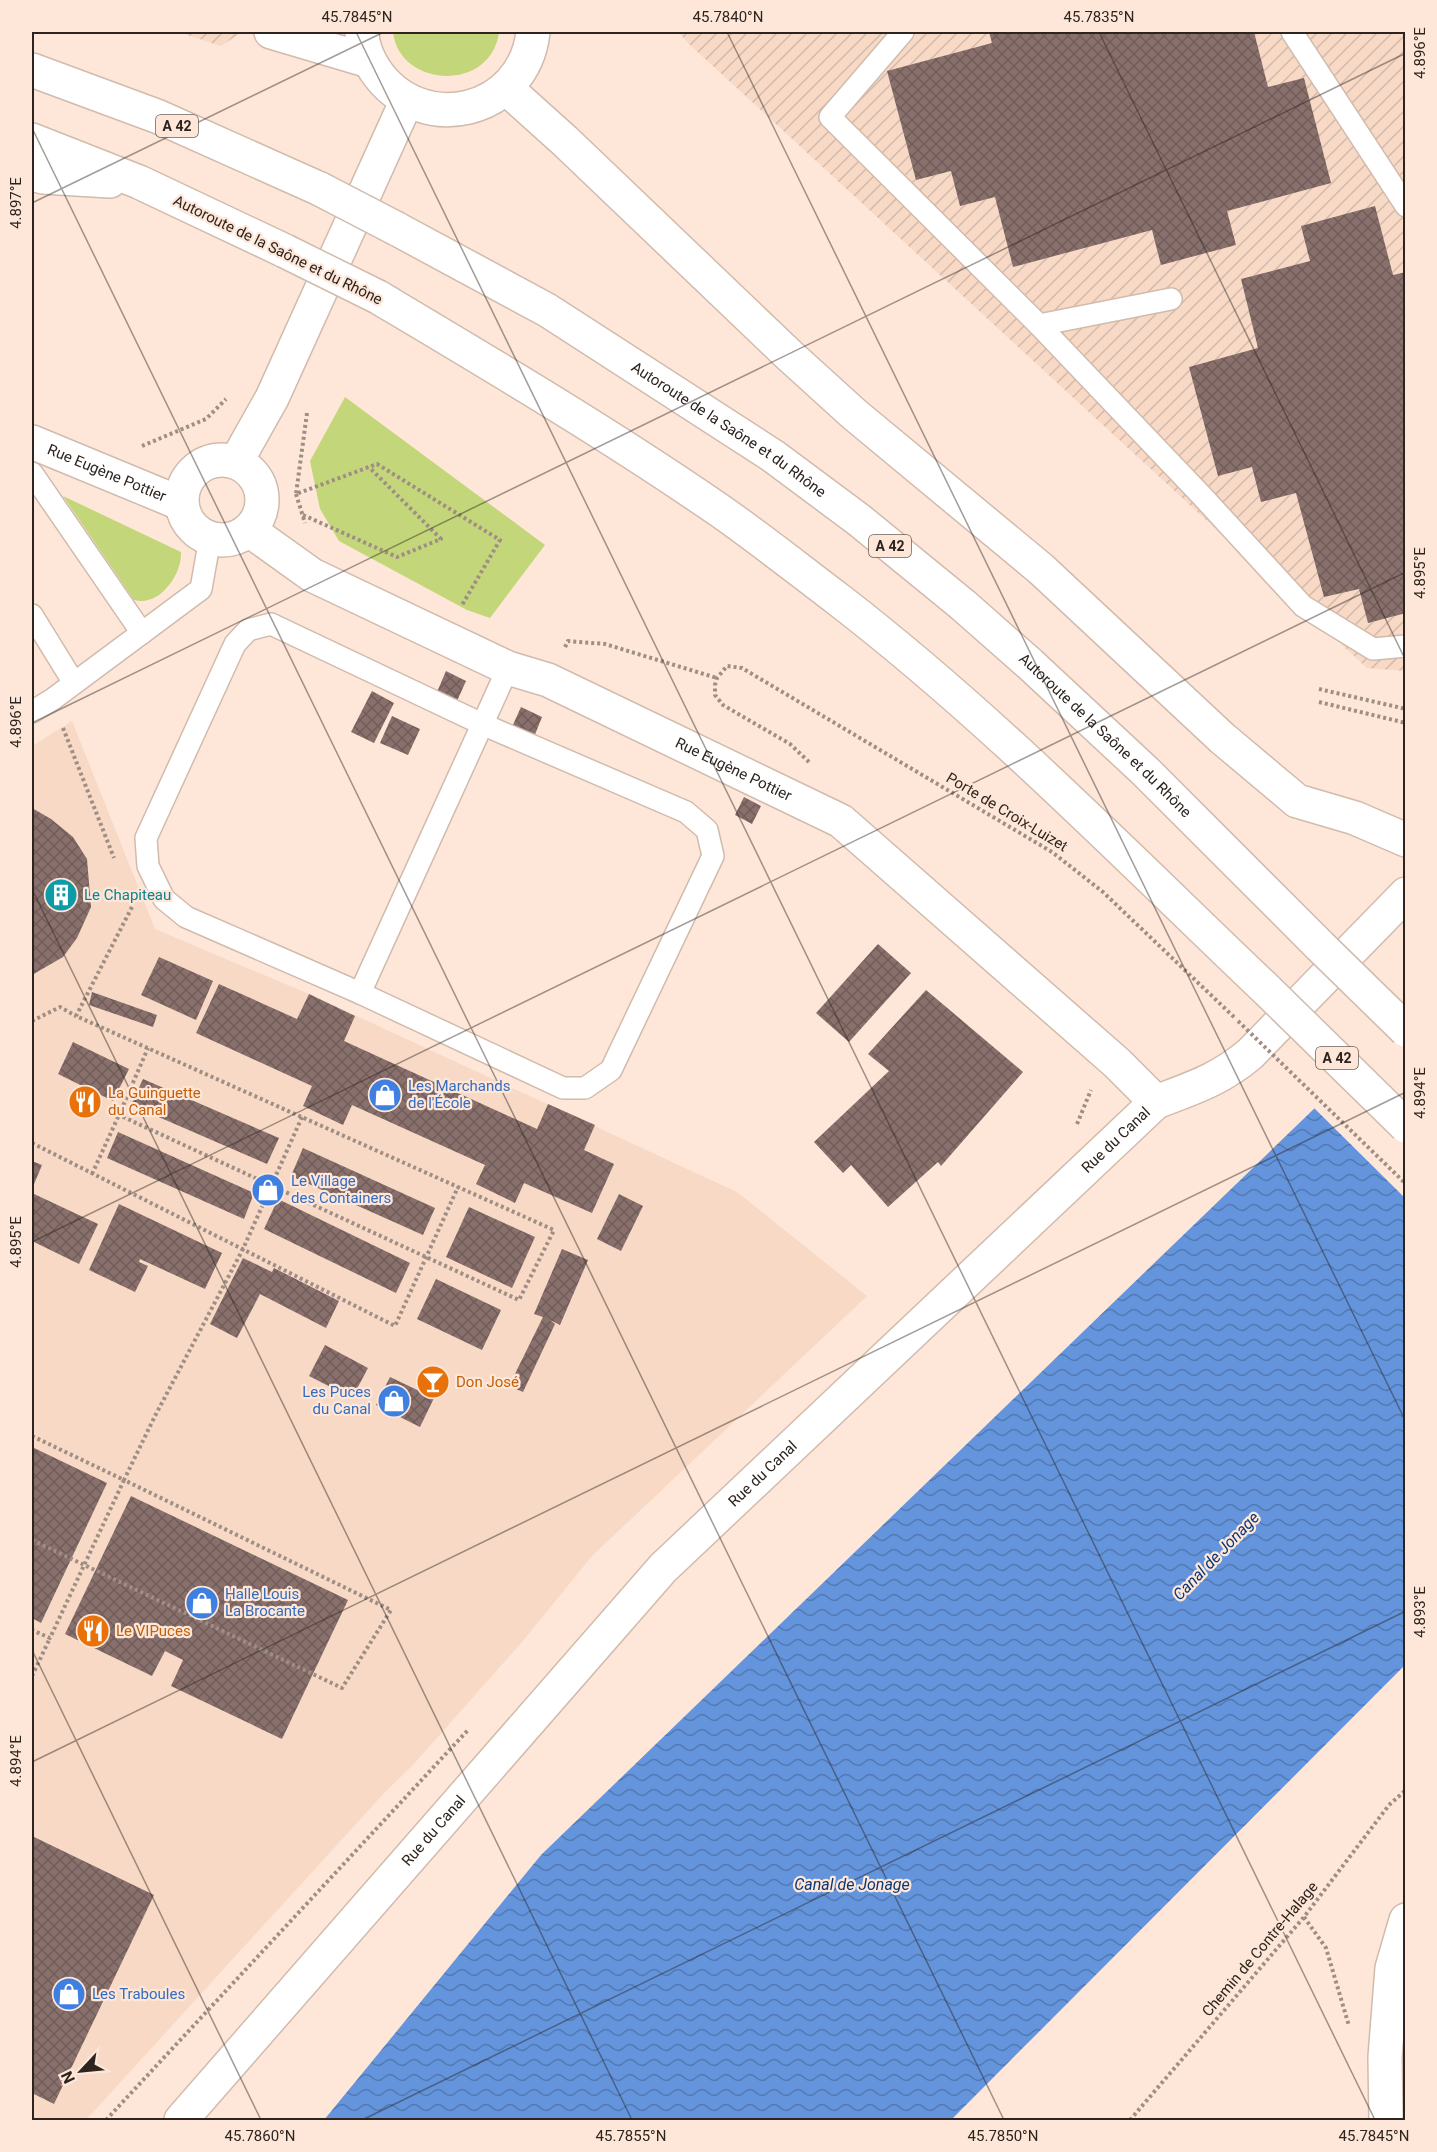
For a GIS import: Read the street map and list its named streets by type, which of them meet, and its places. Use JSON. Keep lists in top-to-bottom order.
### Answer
{
  "streets": {
    "main road": [
      "A 42",
      "Autoroute de la Saône et du Rhône",
      "Rue Eugène Pottier",
      "Rue du Canal"
    ],
    "path": ["Porte de Croix-Luizet", "Chemin de Contre-Halage"]
  },
  "crossings": [
    ["Rue Eugène Pottier", "Rue du Canal"]
  ],
  "water": ["Canal de Jonage"],
  "places": {
    "building": ["Le Chapiteau"],
    "shop": [
      "Les Marchands de l'École",
      "Le Village des Containers",
      "Les Puces du Canal",
      "Halle Louis La Brocante",
      "Les Traboules"
    ],
    "restaurant": ["La Guinguette du Canal", "Le VIPuces"],
    "bar": ["Don José"]
  },
  "north": "bottom left",
  "coordinates": [
    "45.7845°N",
    "45.7840°N",
    "45.7835°N",
    "4.896°E",
    "4.897°E",
    "4.895°E",
    "4.894°E",
    "4.893°E",
    "45.7860°N",
    "45.7855°N",
    "45.7850°N"
  ]
}
